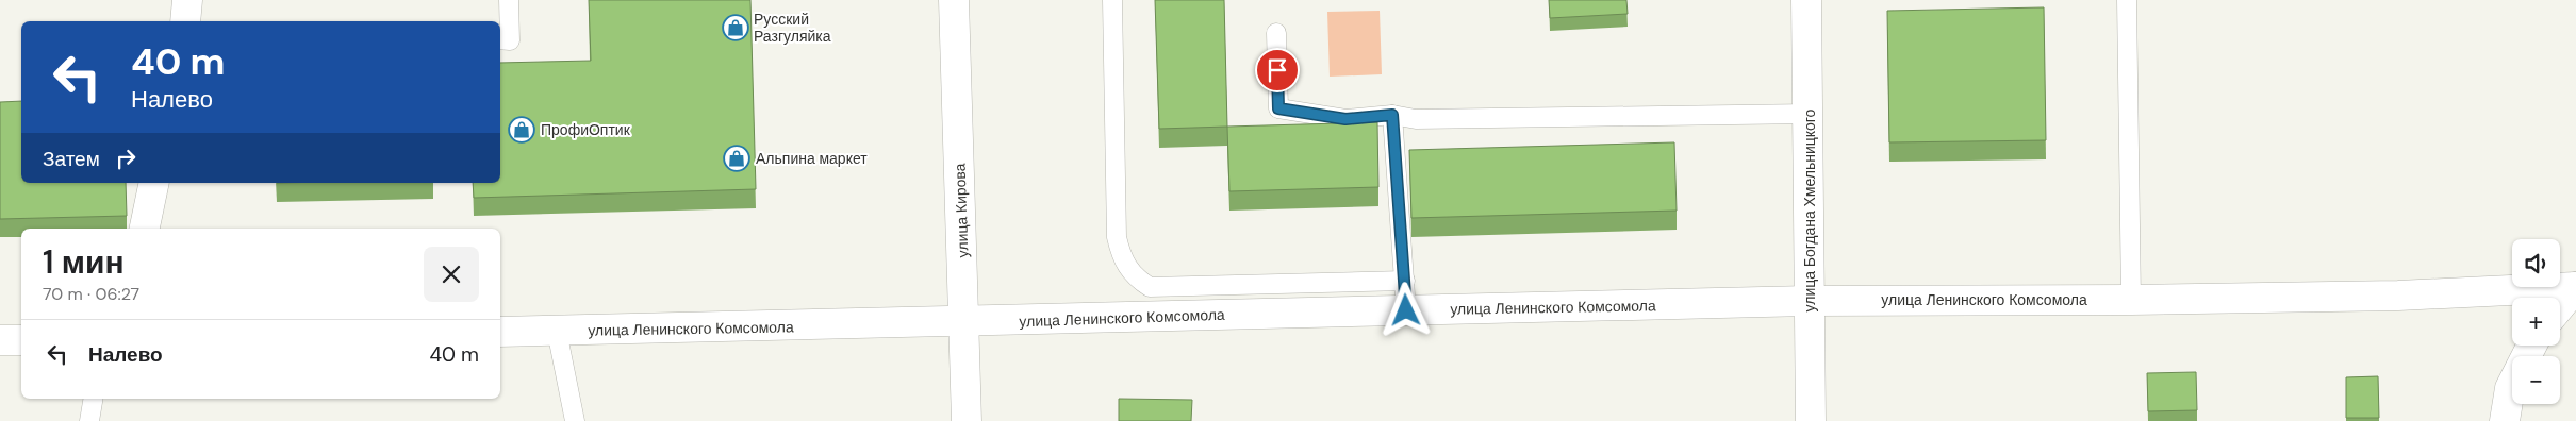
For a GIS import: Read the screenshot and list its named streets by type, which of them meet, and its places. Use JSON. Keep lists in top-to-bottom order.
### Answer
{
  "streets": {
    "street": ["улица Кирова", "улица Богдана Хмельницкого", "улица Ленинского Комсомола"]
  },
  "crossings": [
    ["улица Кирова", "улица Ленинского Комсомола"],
    ["улица Богдана Хмельницкого", "улица Ленинского Комсомола"]
  ],
  "places": {
    "shop": ["Русский Разгуляйка", "ПрофиОптик", "Альпина маркет"]
  },
  "page": {
    "turn": ["40 m", "Налево"],
    "then": "Затем",
    "heading": ["1 мин", "70 m · 06:27"],
    "map_buttons": ["+", "−"],
    "list": [
      {
        "name": "Налево",
        "value": "40 m"
      }
    ]
  }
}
